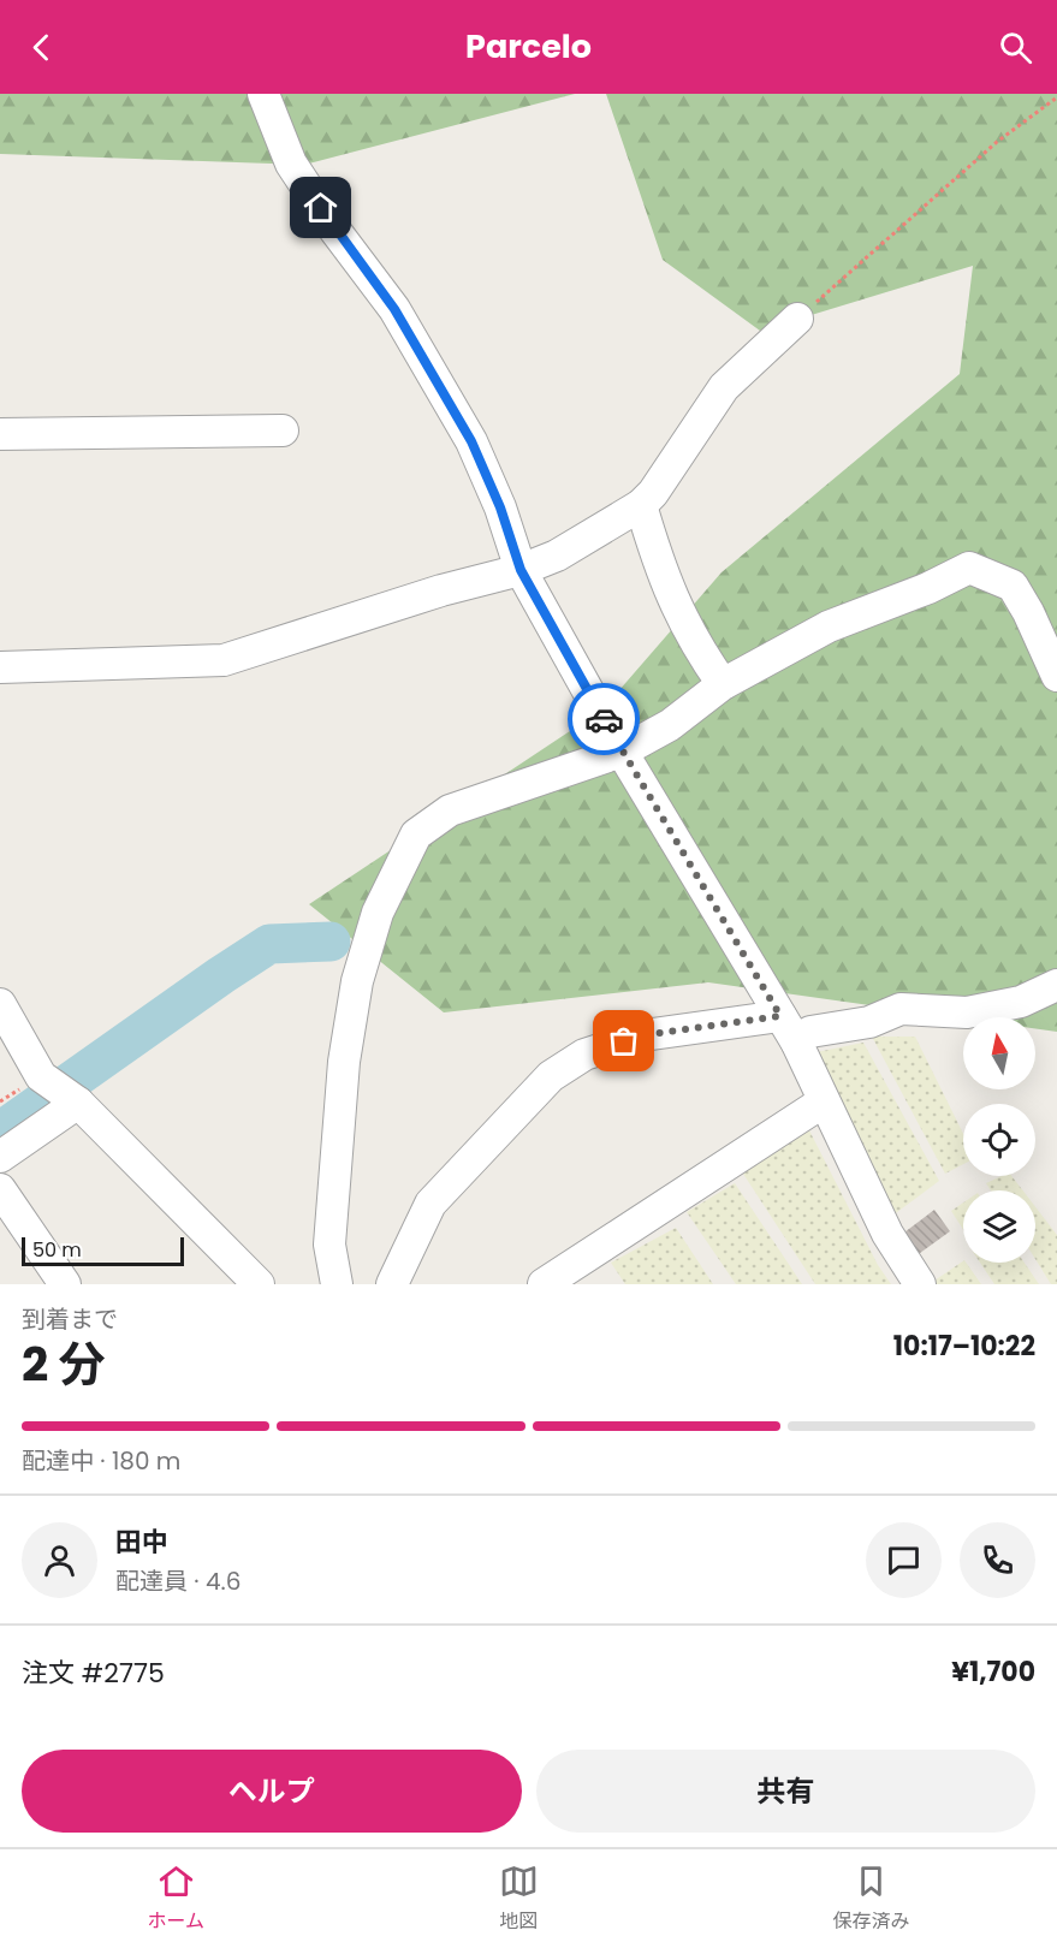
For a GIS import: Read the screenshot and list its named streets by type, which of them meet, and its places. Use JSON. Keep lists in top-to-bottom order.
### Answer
{
  "scale_bar": "50 m",
  "north": "top",
  "page": {
    "header": "Parcelo",
    "scale": "50 m",
    "heading": ["2 分", "到着まで", "10:17–10:22"],
    "panel": [
      "田中",
      "配達員 · 4.6",
      "注文 #2775",
      "¥1,700"
    ],
    "bar": "配達中 · 180 m",
    "buttons": ["ヘルプ", "共有"],
    "tabs": ["ホーム", "地図", "保存済み"]
  }
}
